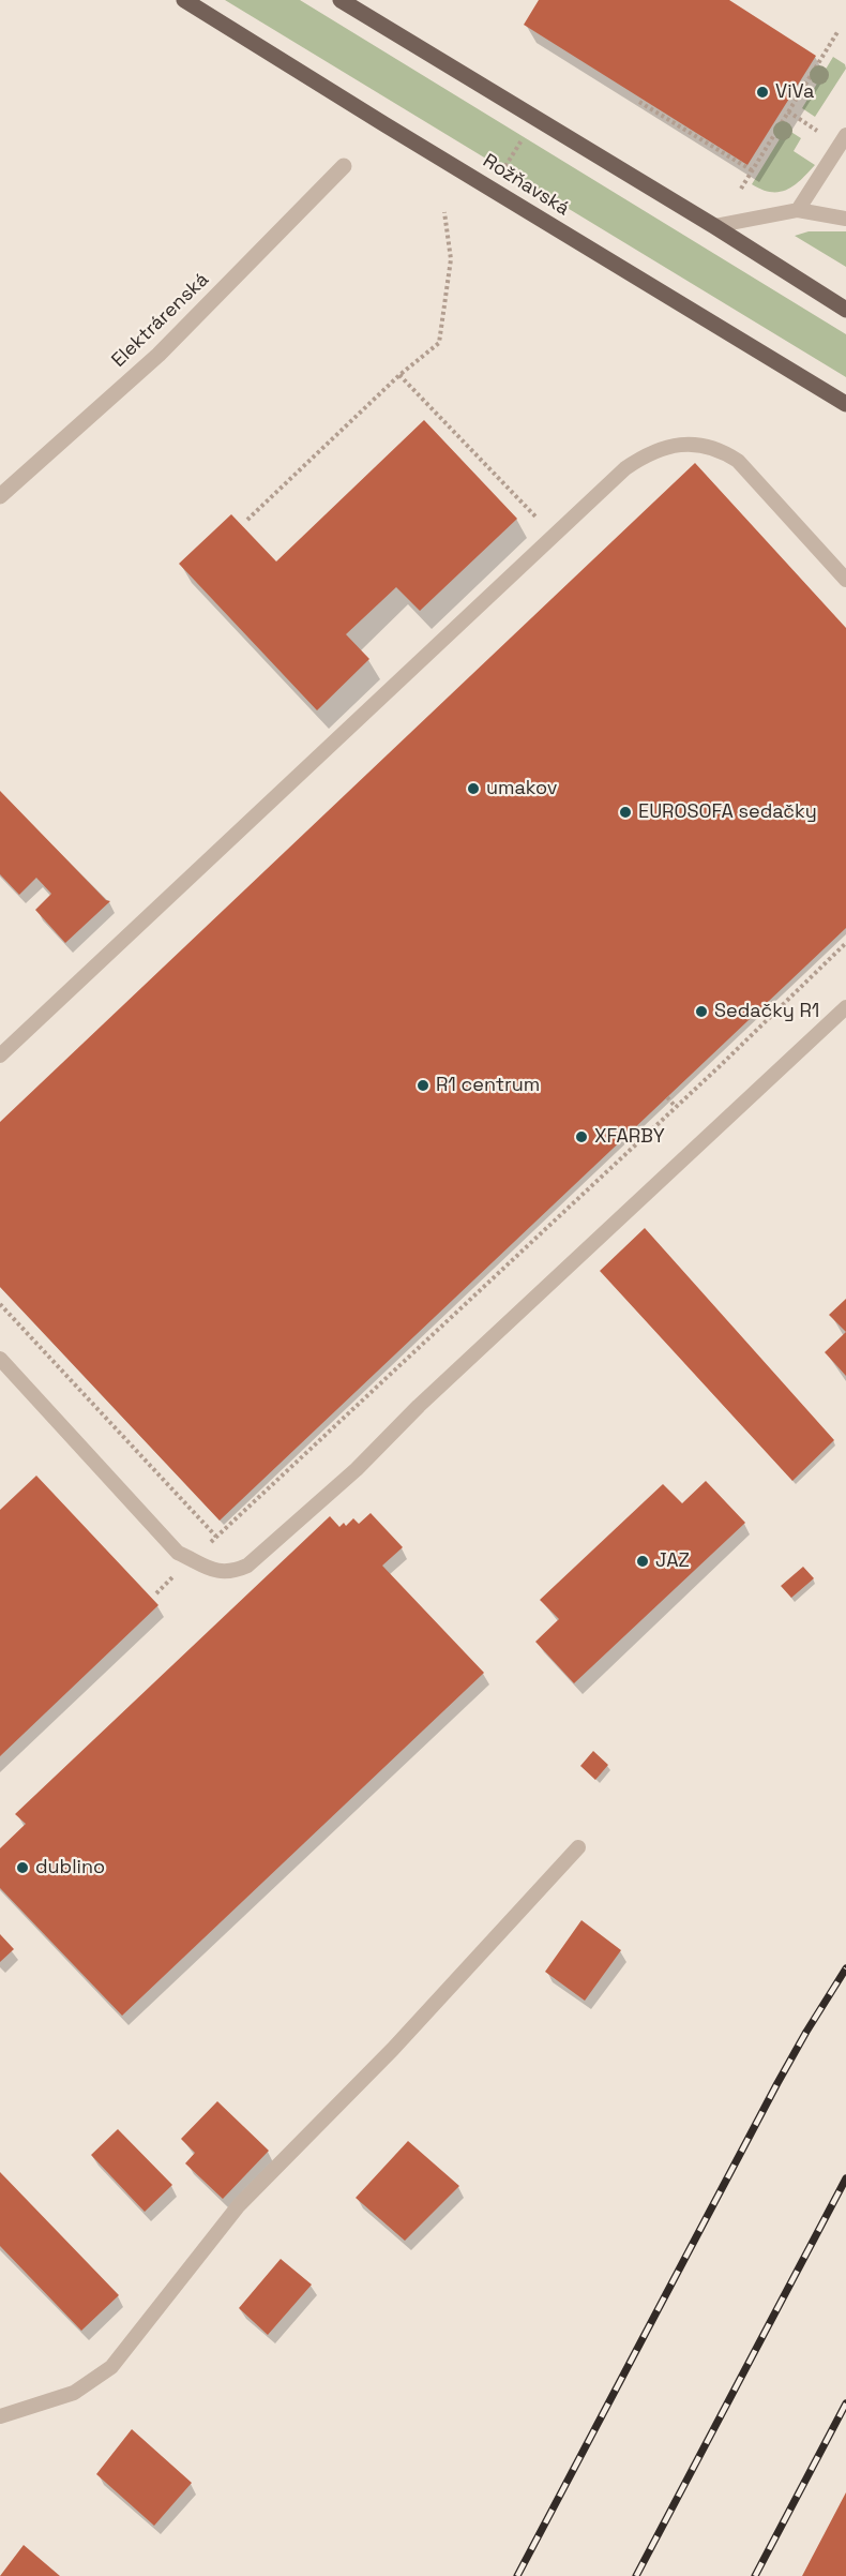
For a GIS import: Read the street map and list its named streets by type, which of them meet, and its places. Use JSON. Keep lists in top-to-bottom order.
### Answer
{
  "streets": {
    "main road": ["Rožňavská"],
    "street": ["Elektrárenská"]
  },
  "places": [
    "ViVa",
    "umakov",
    "EUROSOFA sedačky",
    "Sedačky R1",
    "R1 centrum",
    "XFARBY",
    "JAZ",
    "dublino"
  ]
}
